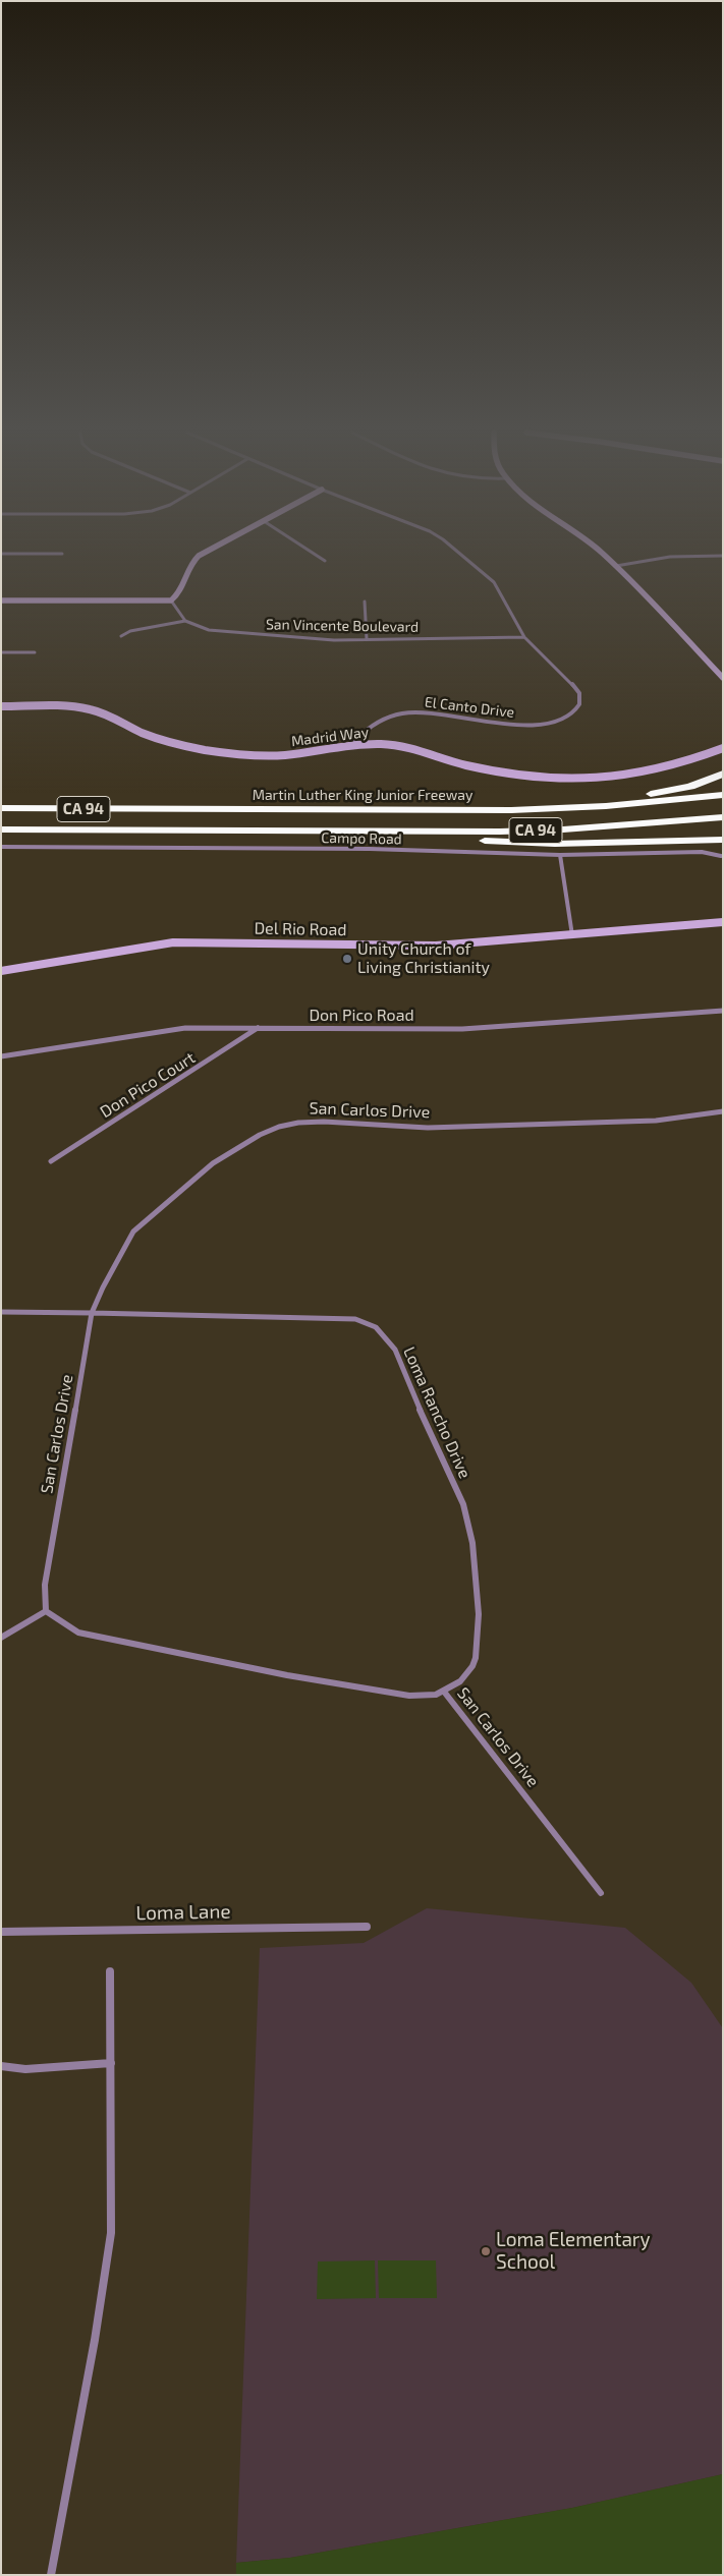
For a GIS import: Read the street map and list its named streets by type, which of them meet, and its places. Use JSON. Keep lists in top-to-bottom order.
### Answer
{
  "streets": {
    "highway": ["Martin Luther King Junior Freeway", "CA 94"],
    "street": [
      "San Vincente Boulevard",
      "El Canto Drive",
      "Madrid Way",
      "Campo Road",
      "Del Rio Road",
      "Don Pico Road",
      "Don Pico Court",
      "San Carlos Drive",
      "Loma Rancho Drive",
      "Loma Lane"
    ]
  },
  "crossings": [
    ["San Vincente Boulevard", "El Canto Drive"],
    ["El Canto Drive", "Madrid Way"],
    ["Don Pico Road", "Don Pico Court"],
    ["San Carlos Drive", "Loma Rancho Drive"]
  ],
  "places": ["Unity Church of Living Christianity", "Loma Elementary School"]
}
